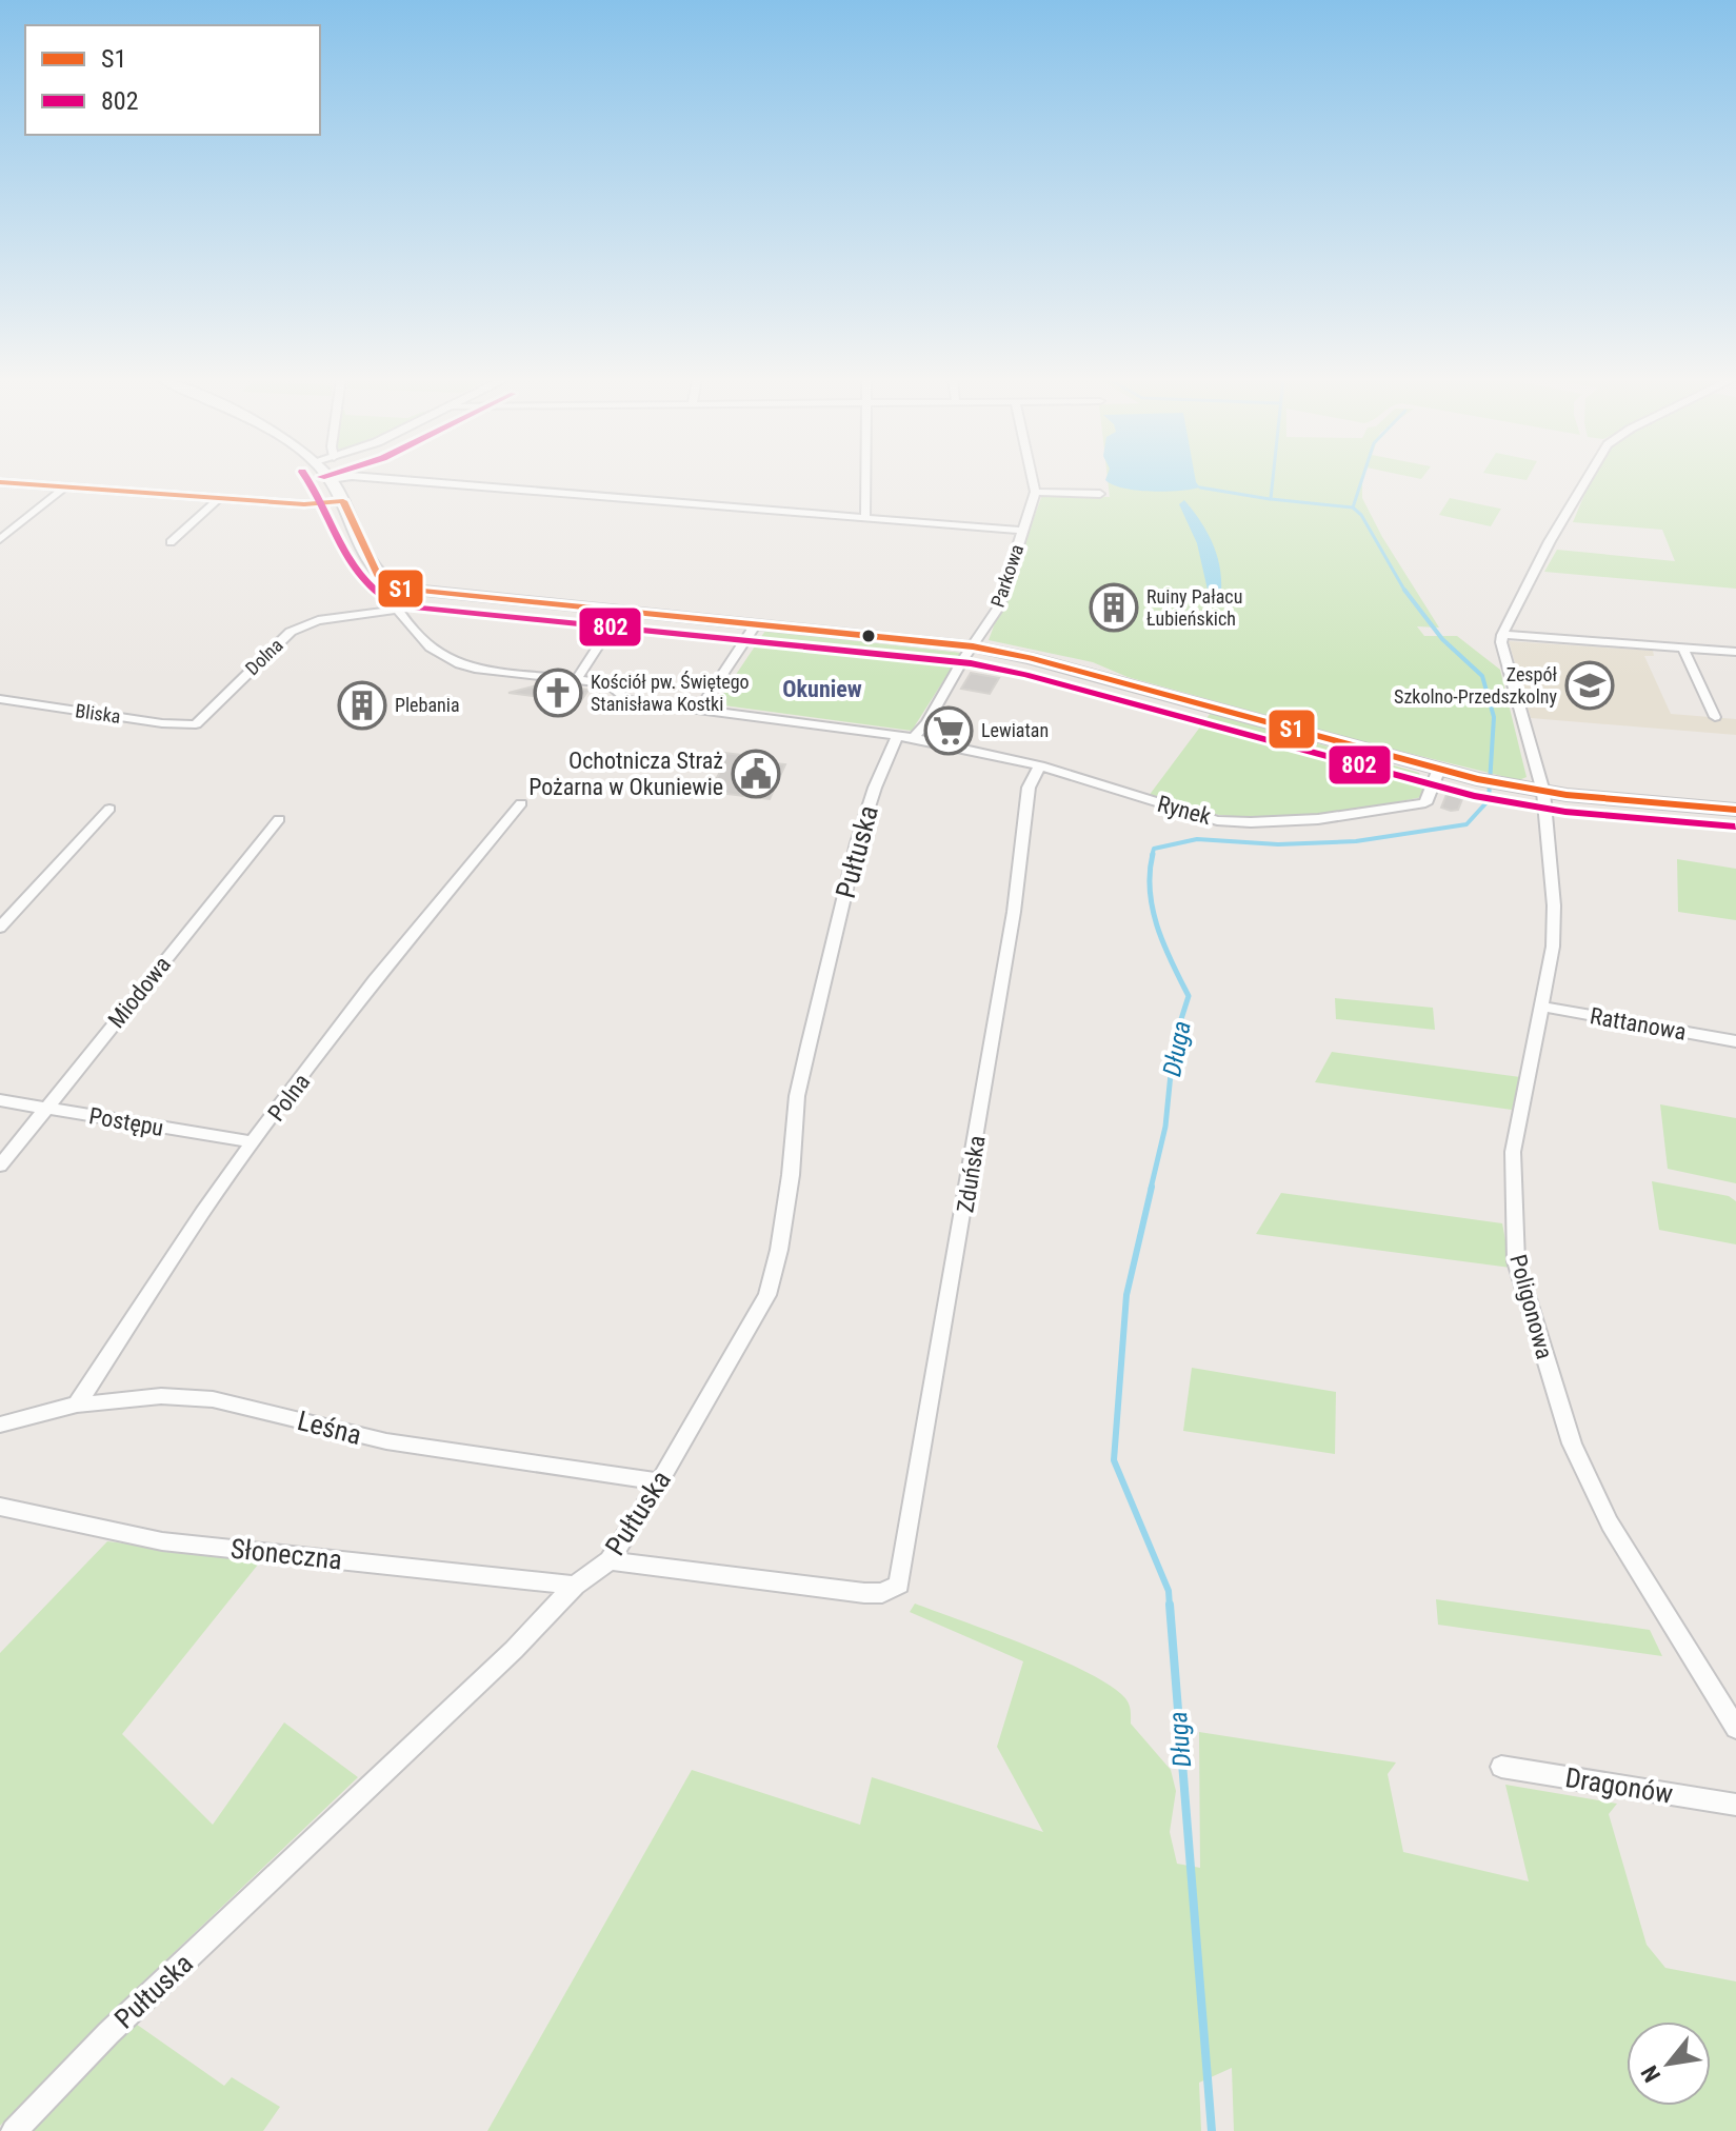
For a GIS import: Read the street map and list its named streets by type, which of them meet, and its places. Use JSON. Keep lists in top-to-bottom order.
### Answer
{
  "streets": {
    "street": [
      "Parkowa",
      "Dolna",
      "Bliska",
      "Rynek",
      "Pułtuska",
      "Miodowa",
      "Rattanowa",
      "Polna",
      "Postępu",
      "Zduńska",
      "Poligonowa",
      "Leśna",
      "Słoneczna",
      "Dragonów"
    ]
  },
  "crossings": [
    ["Dolna", "Bliska"],
    ["Dolna", "Rynek"],
    ["Rynek", "Pułtuska"],
    ["Rynek", "Zduńska"],
    ["Pułtuska", "Zduńska"],
    ["Pułtuska", "Leśna"],
    ["Pułtuska", "Słoneczna"],
    ["Miodowa", "Postępu"],
    ["Rattanowa", "Poligonowa"],
    ["Polna", "Postępu"],
    ["Polna", "Leśna"]
  ],
  "districts": ["Okuniew"],
  "water": ["Długa"],
  "places": {
    "building": ["Ruiny Pałacu Łubieńskich", "Plebania"],
    "school or university": ["Zespół Szkolno-Przedszkolny"],
    "church": ["Kościół pw. Świętego Stanisława Kostki"],
    "supermarket": ["Lewiatan"],
    "public building": ["Ochotnicza Straż Pożarna w Okuniewie"]
  },
  "lines": ["transit line 802", "transit line S1"],
  "legend": ["S1", "802"],
  "north": "bottom left"
}
